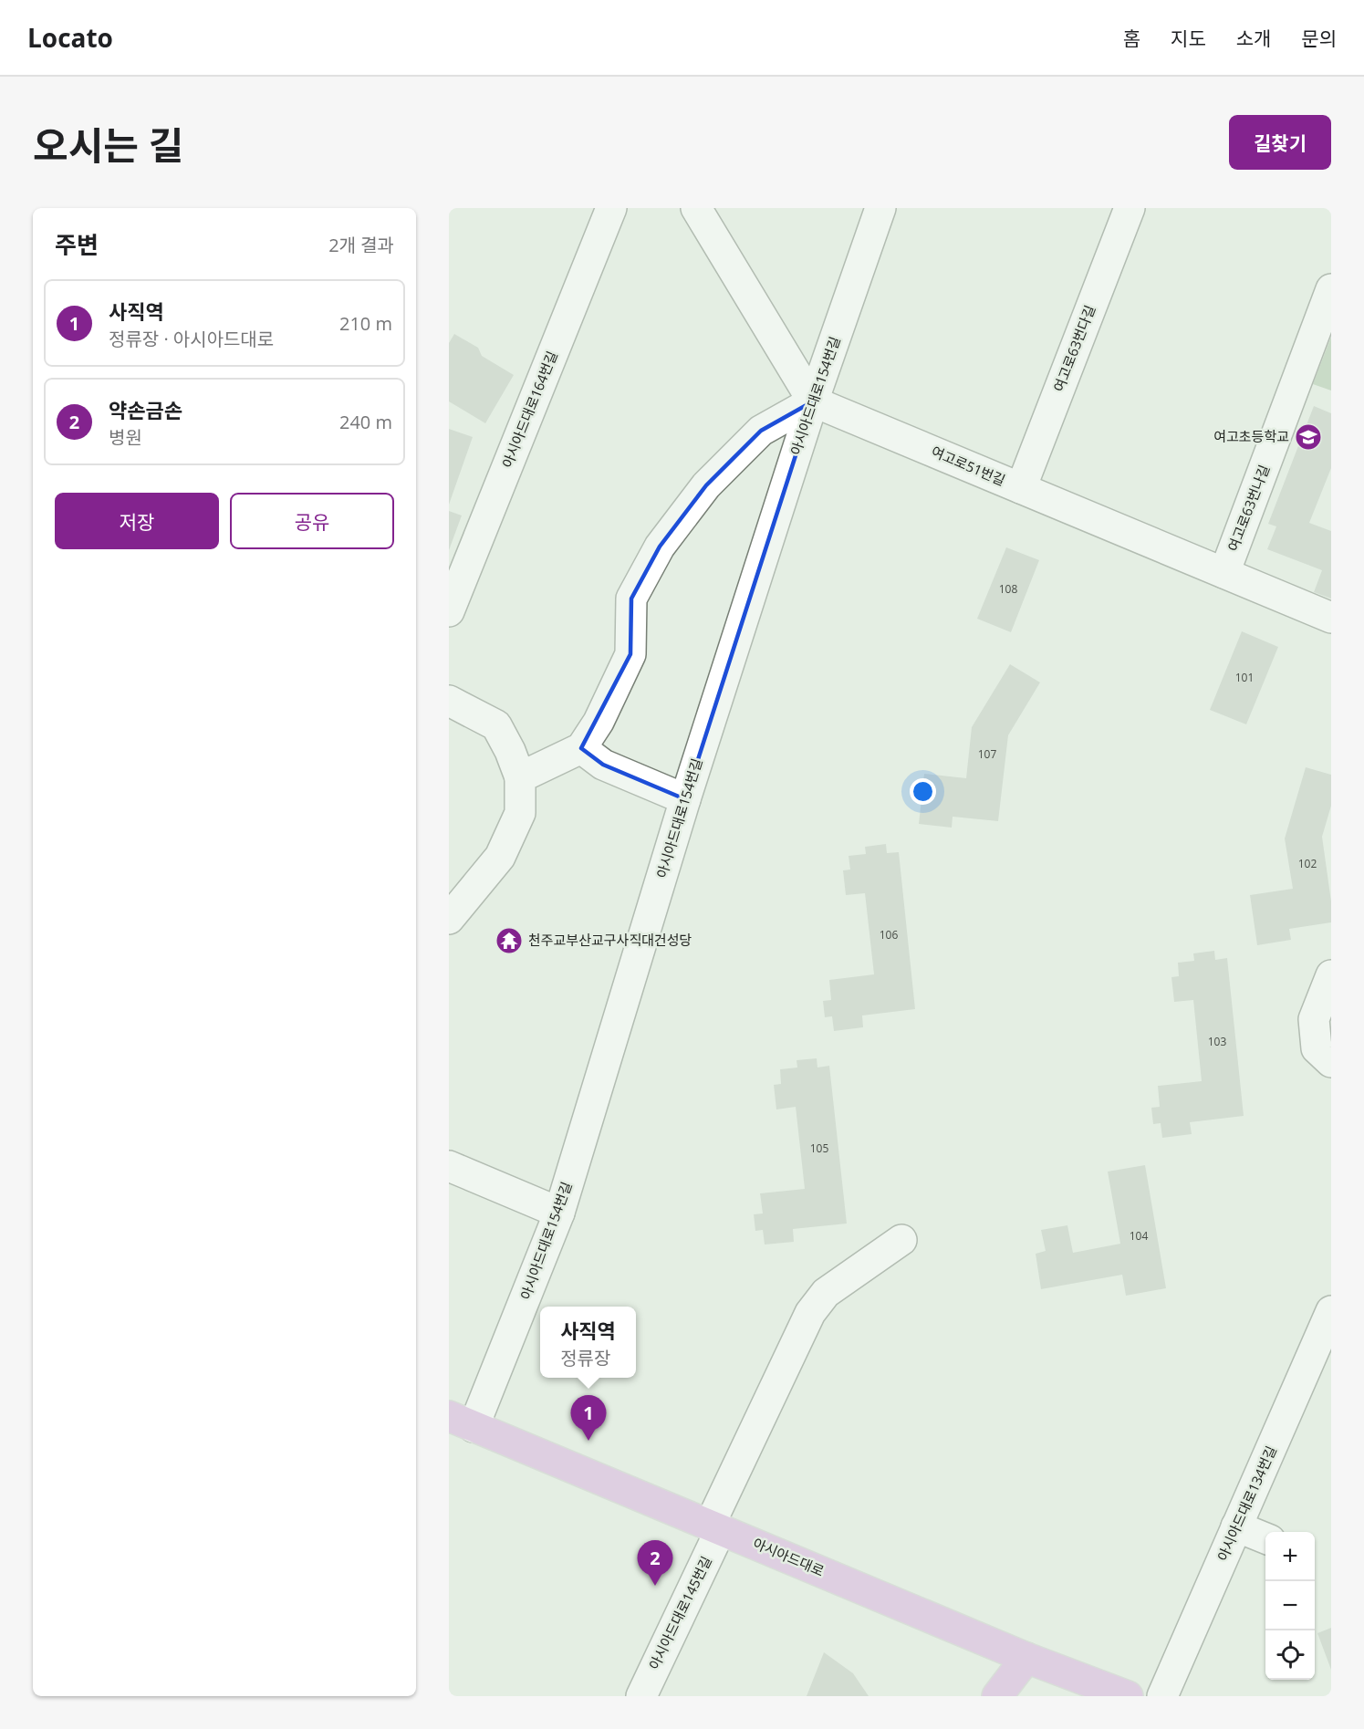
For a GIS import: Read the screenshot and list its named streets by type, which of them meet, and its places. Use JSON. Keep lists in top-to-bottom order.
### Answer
{
  "streets": {
    "main road": ["아시아드대로"],
    "street": [
      "여고로63번다길",
      "아시아드대로154번길",
      "아시아드대로164번길",
      "여고로51번길",
      "여고로63번나길",
      "아시아드대로134번길",
      "아시아드대로145번길"
    ]
  },
  "crossings": [
    ["여고로63번다길", "여고로51번길"],
    ["아시아드대로154번길", "여고로51번길"],
    ["아시아드대로154번길", "아시아드대로"],
    ["여고로51번길", "여고로63번나길"],
    ["아시아드대로", "아시아드대로145번길"]
  ],
  "places": {
    "school or university": ["여고초등학교"],
    "temple": ["천주교부산교구사직대건성당"]
  },
  "house_numbers": [
    "108",
    "101",
    "107",
    "102",
    "106",
    "103",
    "105",
    "104"
  ],
  "page": {
    "header": "Locato",
    "nav": [
      "홈",
      "지도",
      "소개",
      "문의"
    ],
    "title": "오시는 길",
    "buttons": [
      "길찾기",
      ["저장", "공유"]
    ],
    "heading": ["주변", "2개 결과"],
    "list": [
      {
        "mark": "1",
        "name": "사직역",
        "note": "정류장 · 아시아드대로",
        "value": "210 m"
      },
      {
        "mark": "2",
        "name": "약손금손",
        "note": "병원",
        "value": "240 m"
      }
    ],
    "popup": ["사직역", "정류장"],
    "pins": ["1", "2"],
    "map_buttons": ["+", "−"]
  }
}
